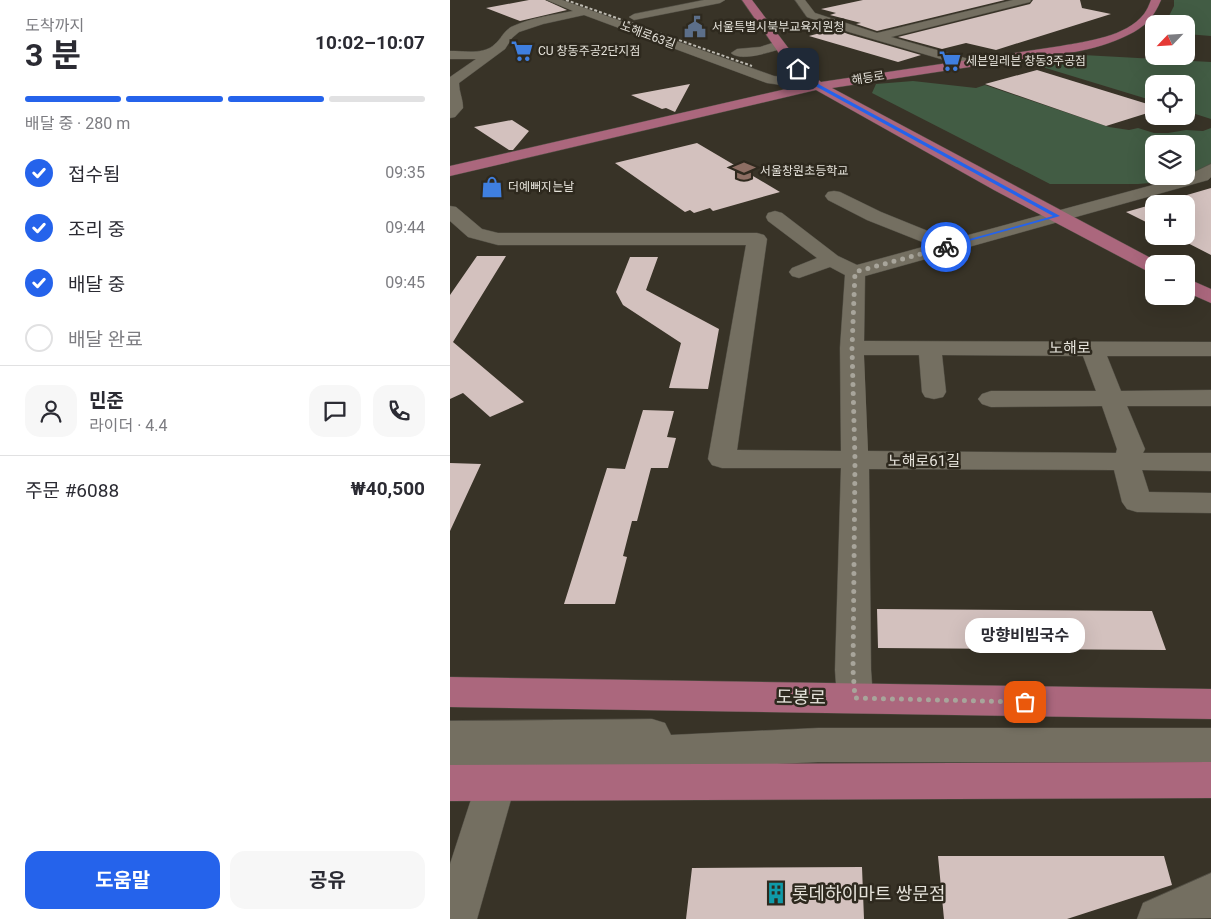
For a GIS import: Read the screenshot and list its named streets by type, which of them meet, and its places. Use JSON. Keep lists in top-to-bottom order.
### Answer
{
  "streets": {
    "main road": ["해등로", "도봉로"],
    "street": ["노해로63길", "노해로", "노해로61길"]
  },
  "crossings": [
    ["노해로63길", "해등로"]
  ],
  "places": {
    "public building": ["서울특별시북부교육지원청"],
    "supermarket": ["CU 창동주공2단지점", "세븐일레븐 창동3주공점"],
    "school or university": ["서울창원초등학교"],
    "shop": ["더예뻐지는날"],
    "other": ["망향비빔국수"],
    "building": ["롯데하이마트 쌍문점"]
  },
  "north": "bottom left",
  "page": {
    "heading": ["3 분", "도착까지", "10:02–10:07"],
    "panel": [
      "민준",
      "라이더 · 4.4",
      "주문 #6088",
      "₩40,500"
    ],
    "map_buttons": ["+", "−"],
    "bar": "배달 중 · 280 m",
    "list": [
      ["접수됨", "09:35"],
      ["조리 중", "09:44"],
      ["배달 중", "09:45"],
      "배달 완료"
    ],
    "bubble": "망향비빔국수",
    "buttons": ["도움말", "공유"]
  }
}
